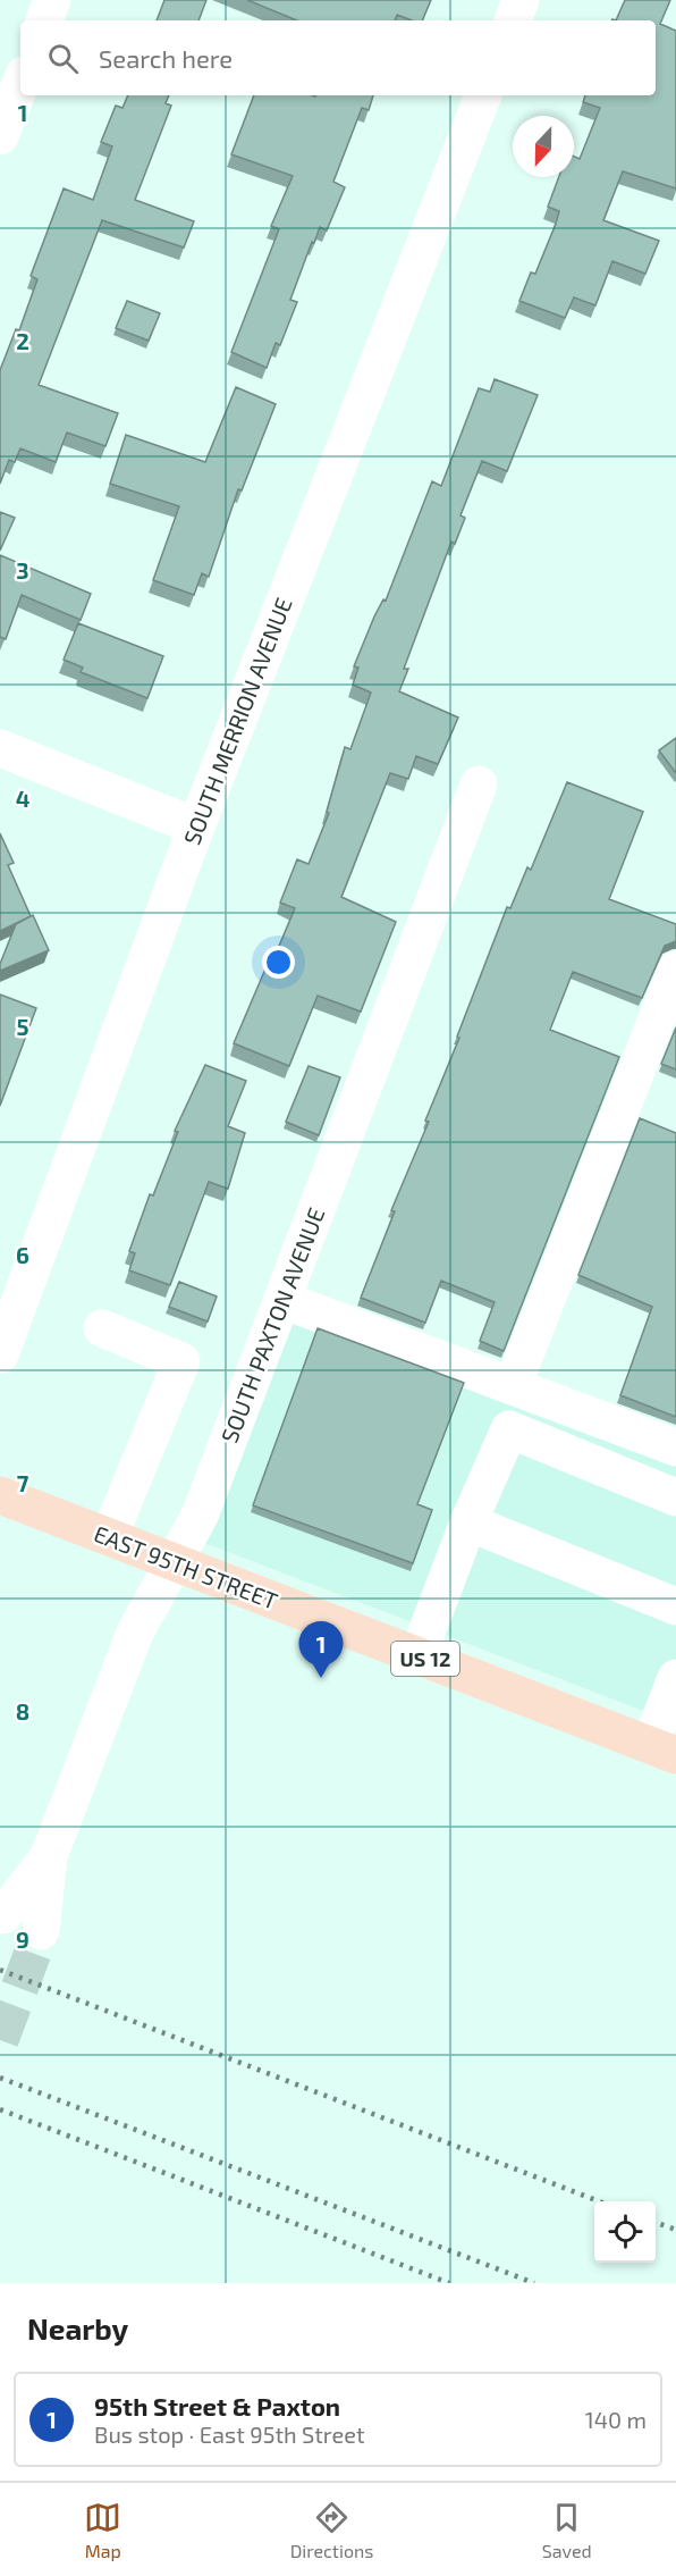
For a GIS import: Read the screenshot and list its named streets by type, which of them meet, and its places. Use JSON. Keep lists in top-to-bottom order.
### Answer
{
  "streets": {
    "main road": ["EAST 95TH STREET", "US 12"],
    "street": ["SOUTH MERRION AVENUE", "SOUTH PAXTON AVENUE"]
  },
  "crossings": [
    ["SOUTH PAXTON AVENUE", "EAST 95TH STREET"]
  ],
  "north": "bottom",
  "page": {
    "search": "Search here",
    "pins": "1",
    "heading": "Nearby",
    "list": [
      {
        "mark": "1",
        "name": "95th Street & Paxton",
        "note": "Bus stop · East 95th Street",
        "value": "140 m"
      }
    ],
    "nav": ["Map", "Directions", "Saved"]
  },
  "grid": {
    "rows": [
      "1",
      "2",
      "3",
      "4",
      "5",
      "6",
      "7",
      "8",
      "9"
    ]
  }
}
